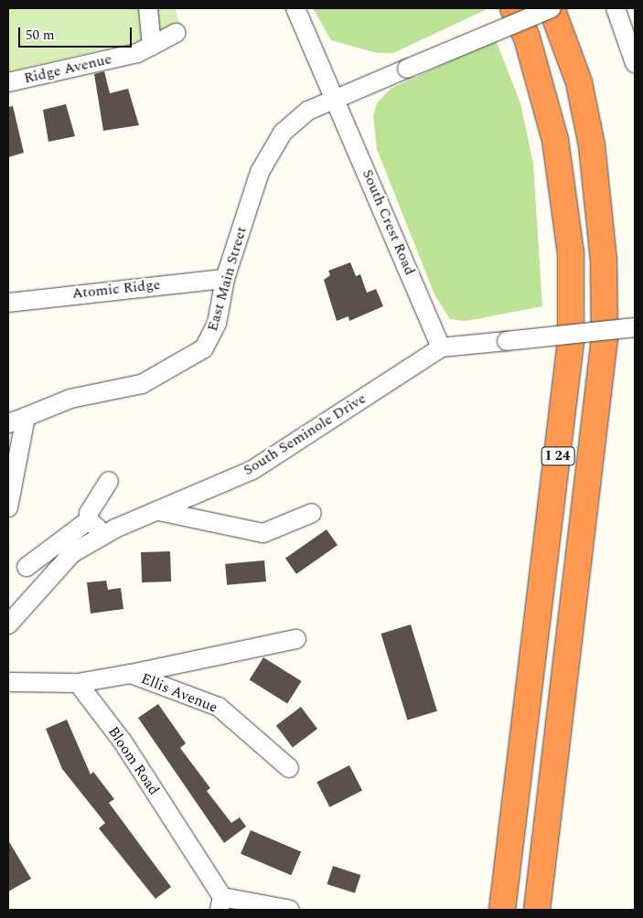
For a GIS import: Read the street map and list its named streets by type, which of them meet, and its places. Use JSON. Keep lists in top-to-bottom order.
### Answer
{
  "streets": {
    "highway": ["I 24"],
    "street": [
      "Ridge Avenue",
      "South Crest Road",
      "East Main Street",
      "Atomic Ridge",
      "South Seminole Drive",
      "Ellis Avenue",
      "Bloom Road"
    ]
  },
  "crossings": [
    ["South Crest Road", "East Main Street"],
    ["South Crest Road", "South Seminole Drive"],
    ["East Main Street", "Atomic Ridge"],
    ["Ellis Avenue", "Bloom Road"]
  ],
  "scale_bar": "50 m"
}
